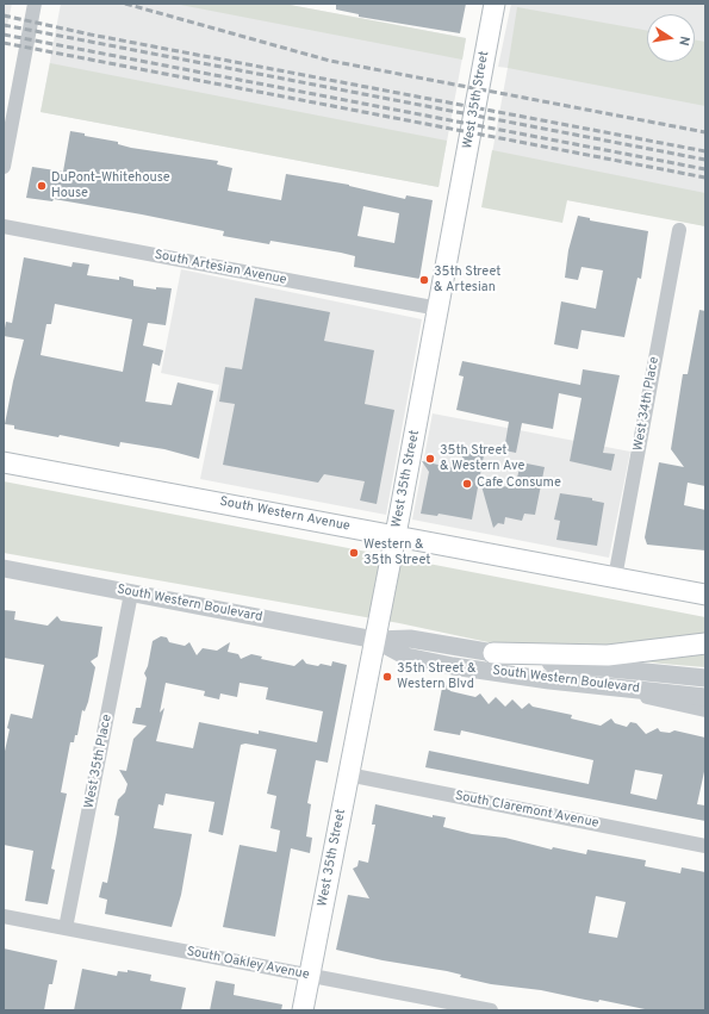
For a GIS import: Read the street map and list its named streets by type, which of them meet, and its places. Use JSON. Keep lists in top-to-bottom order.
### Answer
{
  "streets": {
    "main road": ["West 35th Street", "South Western Avenue"],
    "street": [
      "South Artesian Avenue",
      "West 34th Place",
      "South Western Boulevard",
      "West 35th Place",
      "South Claremont Avenue",
      "South Oakley Avenue"
    ]
  },
  "crossings": [
    ["West 35th Street", "South Artesian Avenue"],
    ["West 35th Street", "South Western Avenue"],
    ["West 35th Street", "South Western Boulevard"],
    ["West 35th Street", "South Claremont Avenue"],
    ["West 35th Street", "South Oakley Avenue"],
    ["West 34th Place", "South Western Avenue"],
    ["South Western Boulevard", "West 35th Place"],
    ["West 35th Place", "South Oakley Avenue"]
  ],
  "places": [
    "DuPont–Whitehouse House",
    "35th Street & Artesian",
    "35th Street & Western Ave",
    "Cafe Consume",
    "Western & 35th Street",
    "35th Street & Western Blvd"
  ],
  "north": "right"
}
